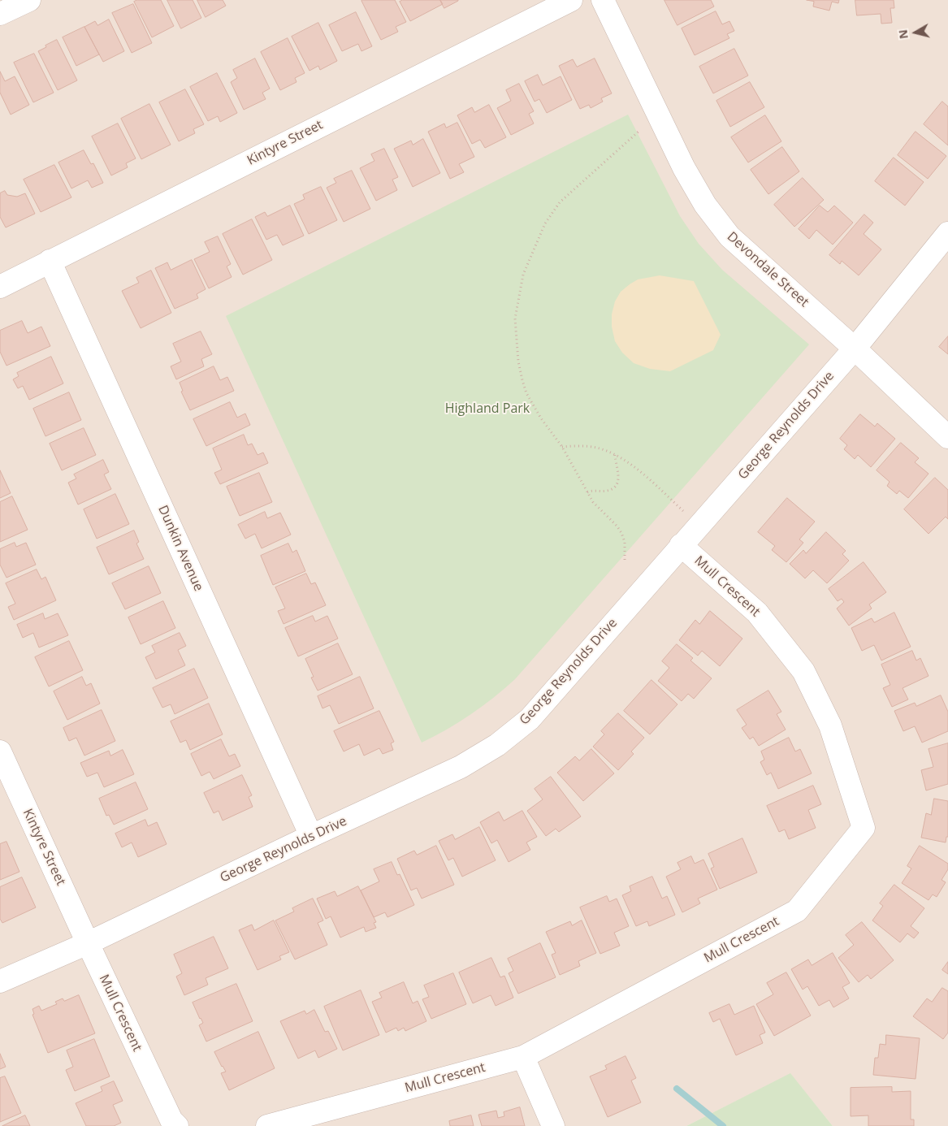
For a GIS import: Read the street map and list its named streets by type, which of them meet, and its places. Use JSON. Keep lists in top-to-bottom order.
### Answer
{
  "streets": {
    "street": [
      "Kintyre Street",
      "Devondale Street",
      "George Reynolds Drive",
      "Dunkin Avenue",
      "Mull Crescent"
    ]
  },
  "crossings": [
    ["Kintyre Street", "George Reynolds Drive"],
    ["Kintyre Street", "Dunkin Avenue"],
    ["Kintyre Street", "Mull Crescent"],
    ["Devondale Street", "George Reynolds Drive"],
    ["George Reynolds Drive", "Dunkin Avenue"],
    ["George Reynolds Drive", "Mull Crescent"]
  ],
  "parks": ["Highland Park"],
  "north": "left"
}
